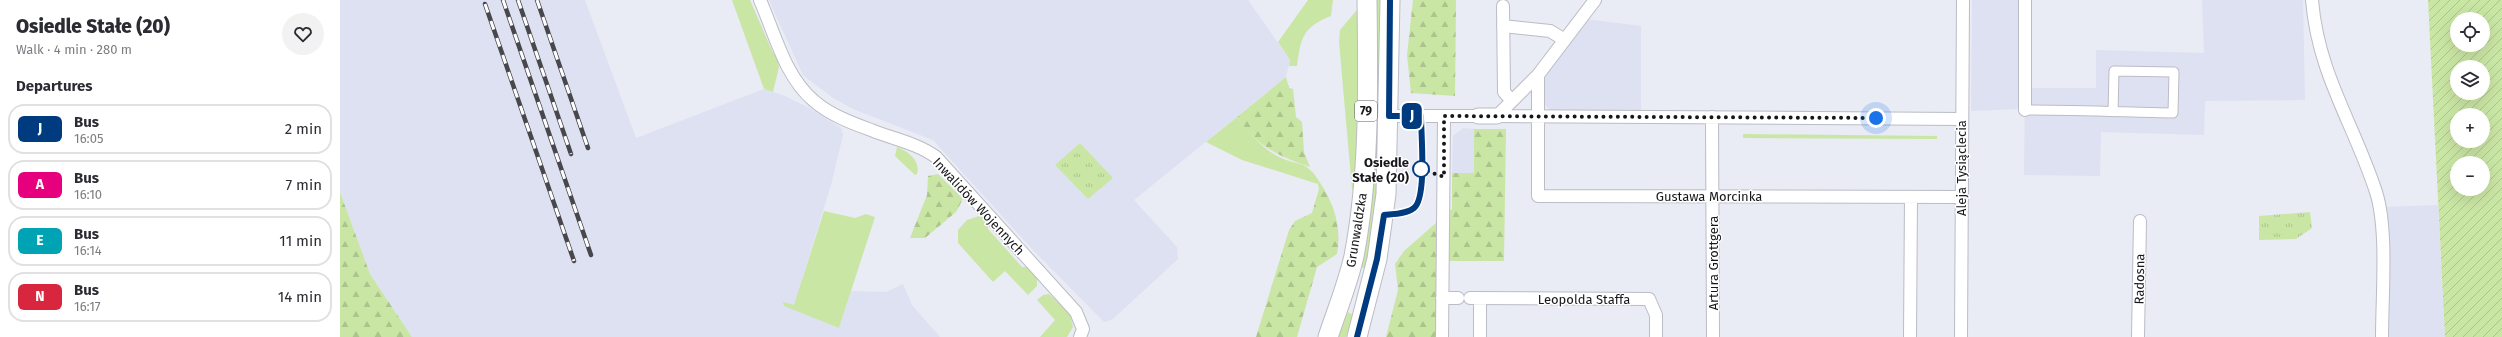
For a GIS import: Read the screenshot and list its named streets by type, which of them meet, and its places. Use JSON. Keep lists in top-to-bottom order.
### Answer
{
  "streets": {
    "main road": ["79", "Grunwaldzka"],
    "street": [
      "Aleja Tysiąclecia",
      "Gustawa Morcinka",
      "Inwalidów Wojennych",
      "Artura Grottgera",
      "Radosna",
      "Leopolda Staffa"
    ]
  },
  "crossings": [
    ["Aleja Tysiąclecia", "Gustawa Morcinka"],
    ["Gustawa Morcinka", "Artura Grottgera"]
  ],
  "places": ["Osiedle Stałe (20)"],
  "lines": ["bus line J"],
  "page": {
    "heading": [
      ["Osiedle Stałe (20)", "Walk · 4 min · 280 m"],
      "Departures"
    ],
    "on_map": "J",
    "map_buttons": ["+", "−"],
    "list": [
      {
        "mark": "J",
        "name": "Bus",
        "note": "16:05",
        "value": "2 min"
      },
      {
        "mark": "A",
        "name": "Bus",
        "note": "16:10",
        "value": "7 min"
      },
      {
        "mark": "E",
        "name": "Bus",
        "note": "16:14",
        "value": "11 min"
      },
      {
        "mark": "N",
        "name": "Bus",
        "note": "16:17",
        "value": "14 min"
      }
    ]
  }
}
